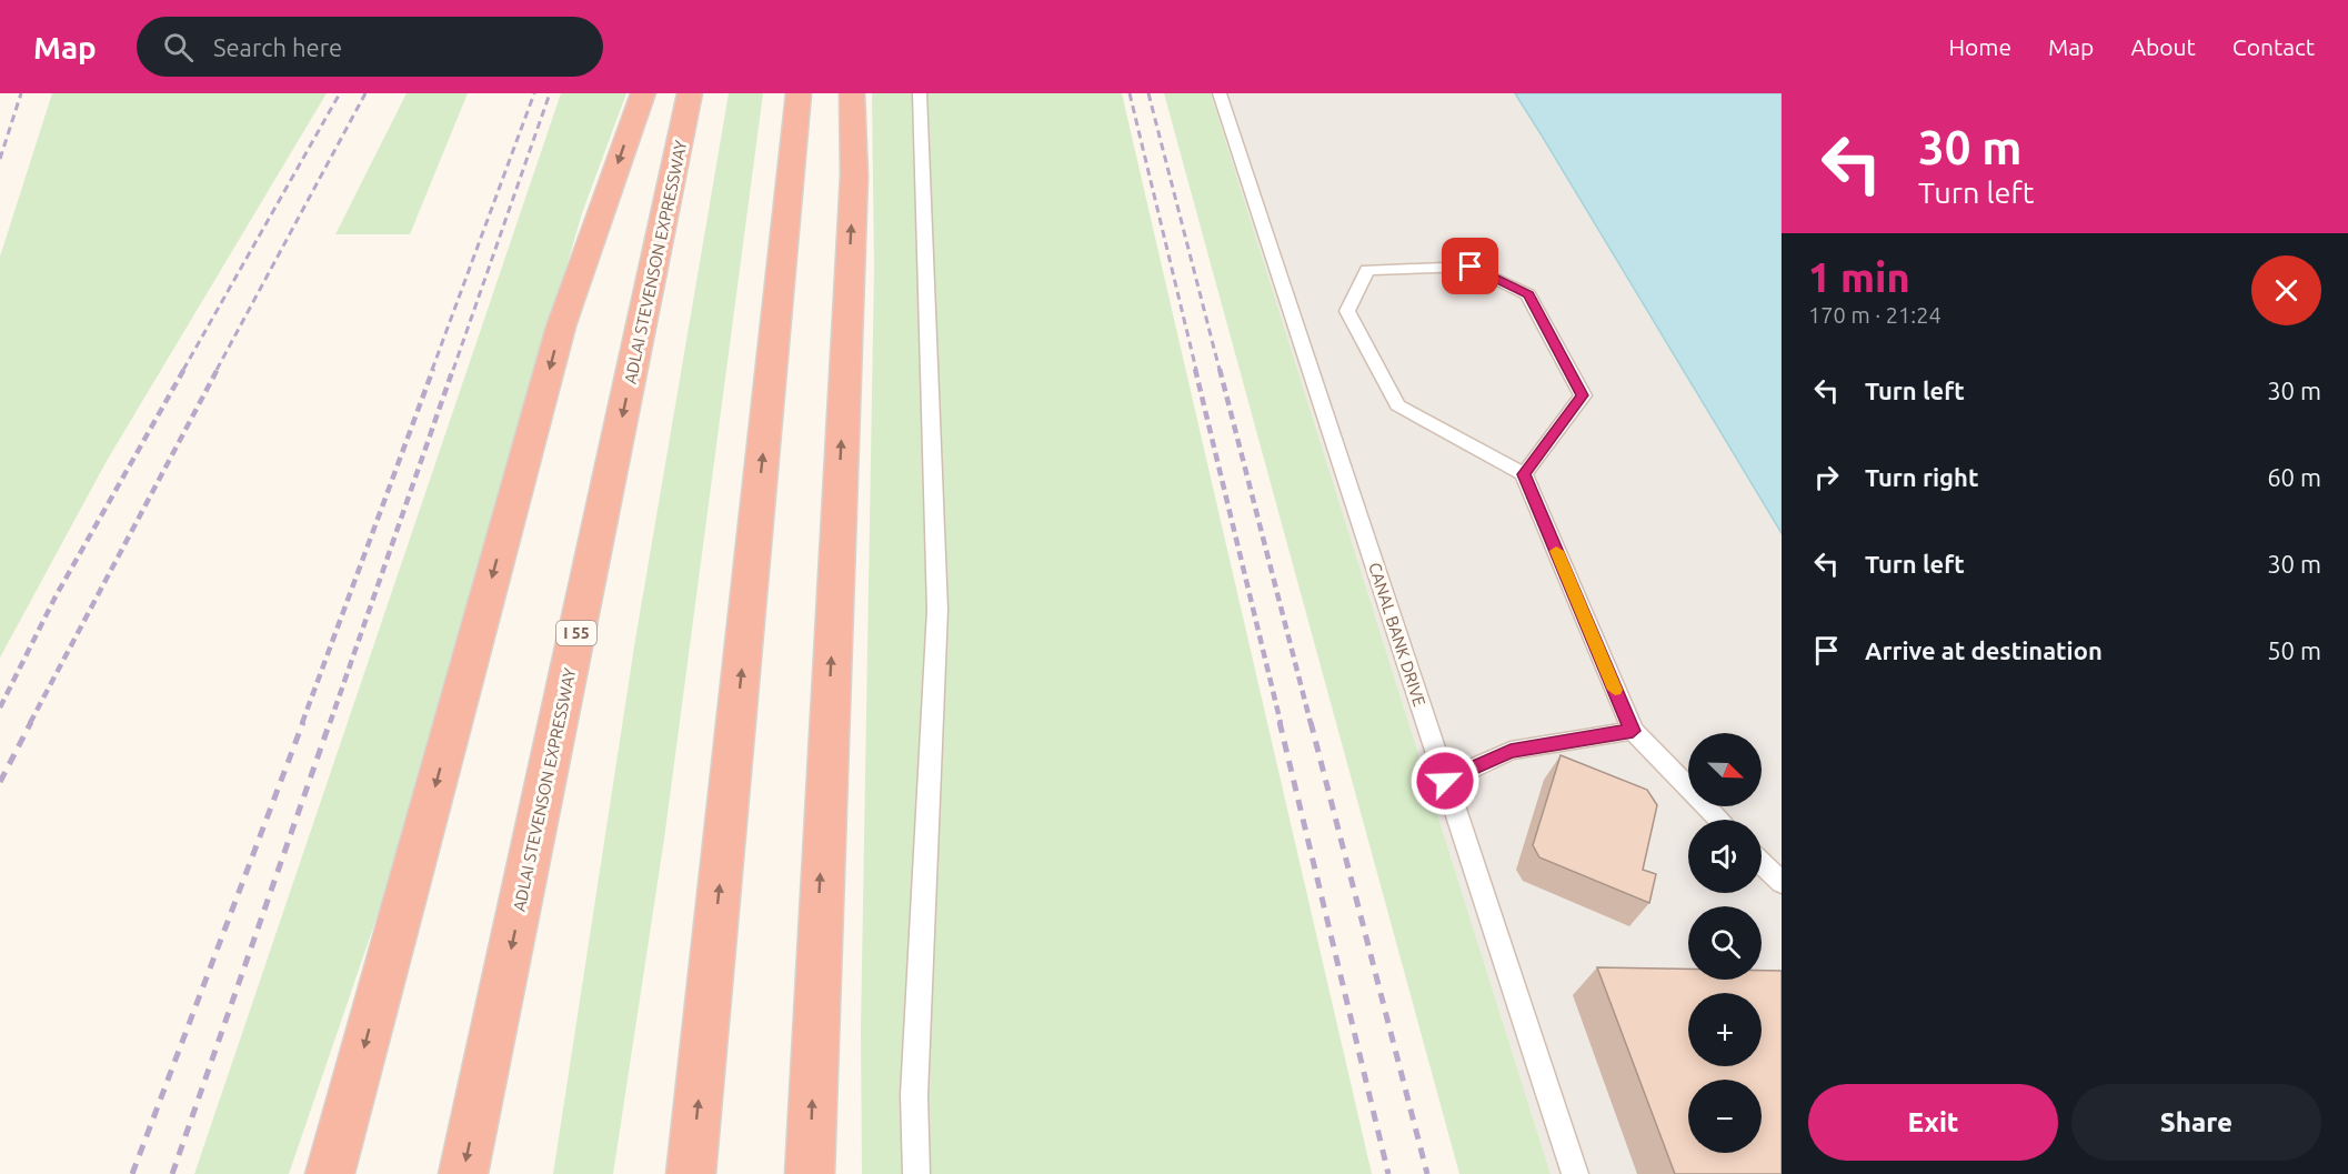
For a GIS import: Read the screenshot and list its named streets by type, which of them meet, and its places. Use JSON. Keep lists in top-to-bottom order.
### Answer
{
  "streets": {
    "highway": ["ADLAI STEVENSON EXPRESSWAY", "I 55"],
    "lane": ["CANAL BANK DRIVE"]
  },
  "north": "bottom right",
  "page": {
    "header": "Map",
    "search": "Search here",
    "nav": [
      "Home",
      "Map",
      "About",
      "Contact"
    ],
    "turn": ["30 m", "Turn left"],
    "heading": ["1 min", "170 m · 21:24"],
    "list": [
      {
        "name": "Turn left",
        "value": "30 m"
      },
      {
        "name": "Turn right",
        "value": "60 m"
      },
      {
        "name": "Turn left",
        "value": "30 m"
      },
      {
        "name": "Arrive at destination",
        "value": "50 m"
      }
    ],
    "map_buttons": ["+", "−"],
    "buttons": ["Exit", "Share"]
  }
}
